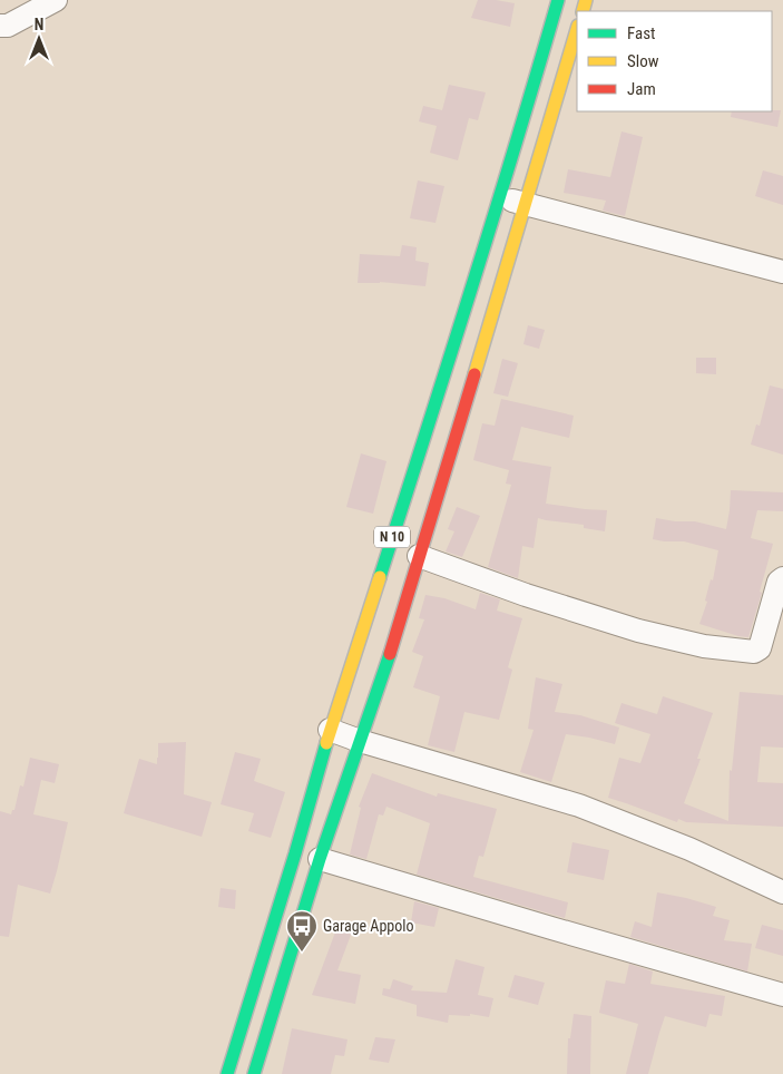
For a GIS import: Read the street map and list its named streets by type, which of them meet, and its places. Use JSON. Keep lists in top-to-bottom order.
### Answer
{
  "streets": {
    "main road": ["N 10"]
  },
  "places": {
    "bus stop": ["Garage Appolo"]
  },
  "legend": ["Fast", "Slow", "Jam"],
  "north": "top"
}
